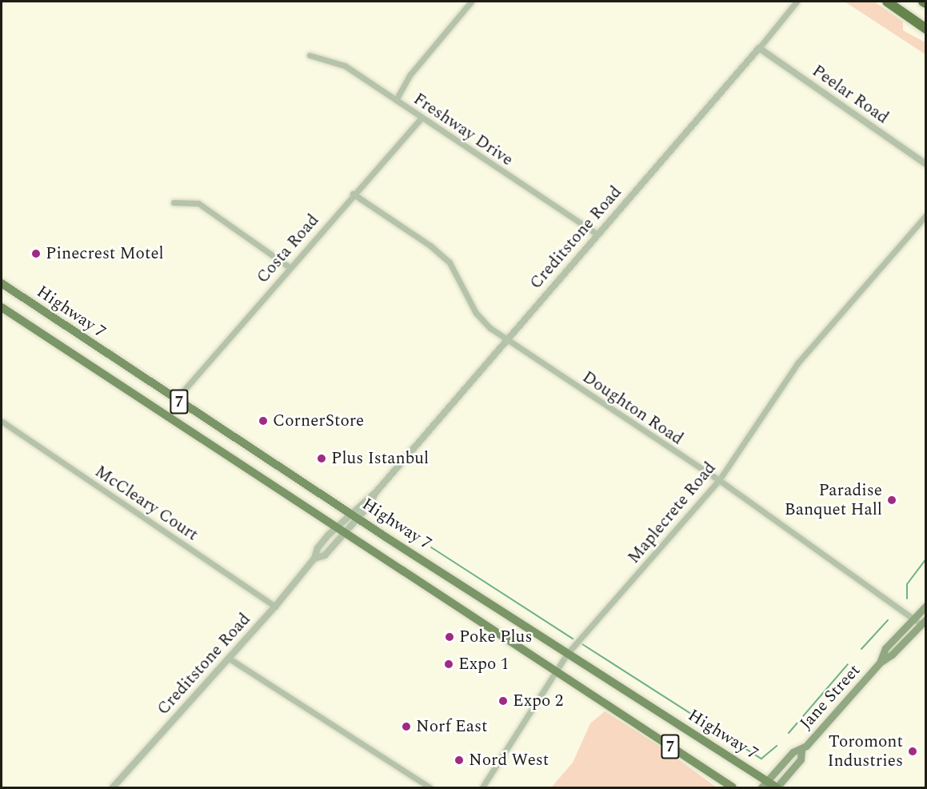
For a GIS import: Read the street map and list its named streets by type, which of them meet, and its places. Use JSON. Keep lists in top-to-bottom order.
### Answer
{
  "streets": {
    "main road": ["Highway 7", "7", "Jane Street"],
    "street": [
      "Peelar Road",
      "Freshway Drive",
      "Creditstone Road",
      "Costa Road",
      "Doughton Road",
      "McCleary Court",
      "Maplecrete Road"
    ]
  },
  "crossings": [
    ["Peelar Road", "Creditstone Road"],
    ["Freshway Drive", "Creditstone Road"],
    ["Freshway Drive", "Costa Road"],
    ["Creditstone Road", "Highway 7"],
    ["Creditstone Road", "Doughton Road"],
    ["Creditstone Road", "McCleary Court"],
    ["Costa Road", "Highway 7"],
    ["Costa Road", "Doughton Road"],
    ["Highway 7", "Maplecrete Road"],
    ["Highway 7", "Jane Street"],
    ["Doughton Road", "Maplecrete Road"],
    ["Doughton Road", "Jane Street"]
  ],
  "places": [
    "Pinecrest Motel",
    "CornerStore",
    "Plus Istanbul",
    "Paradise Banquet Hall",
    "Poke Plus",
    "Expo 1",
    "Expo 2",
    "Norf East",
    "Toromont Industries",
    "Nord West"
  ]
}
